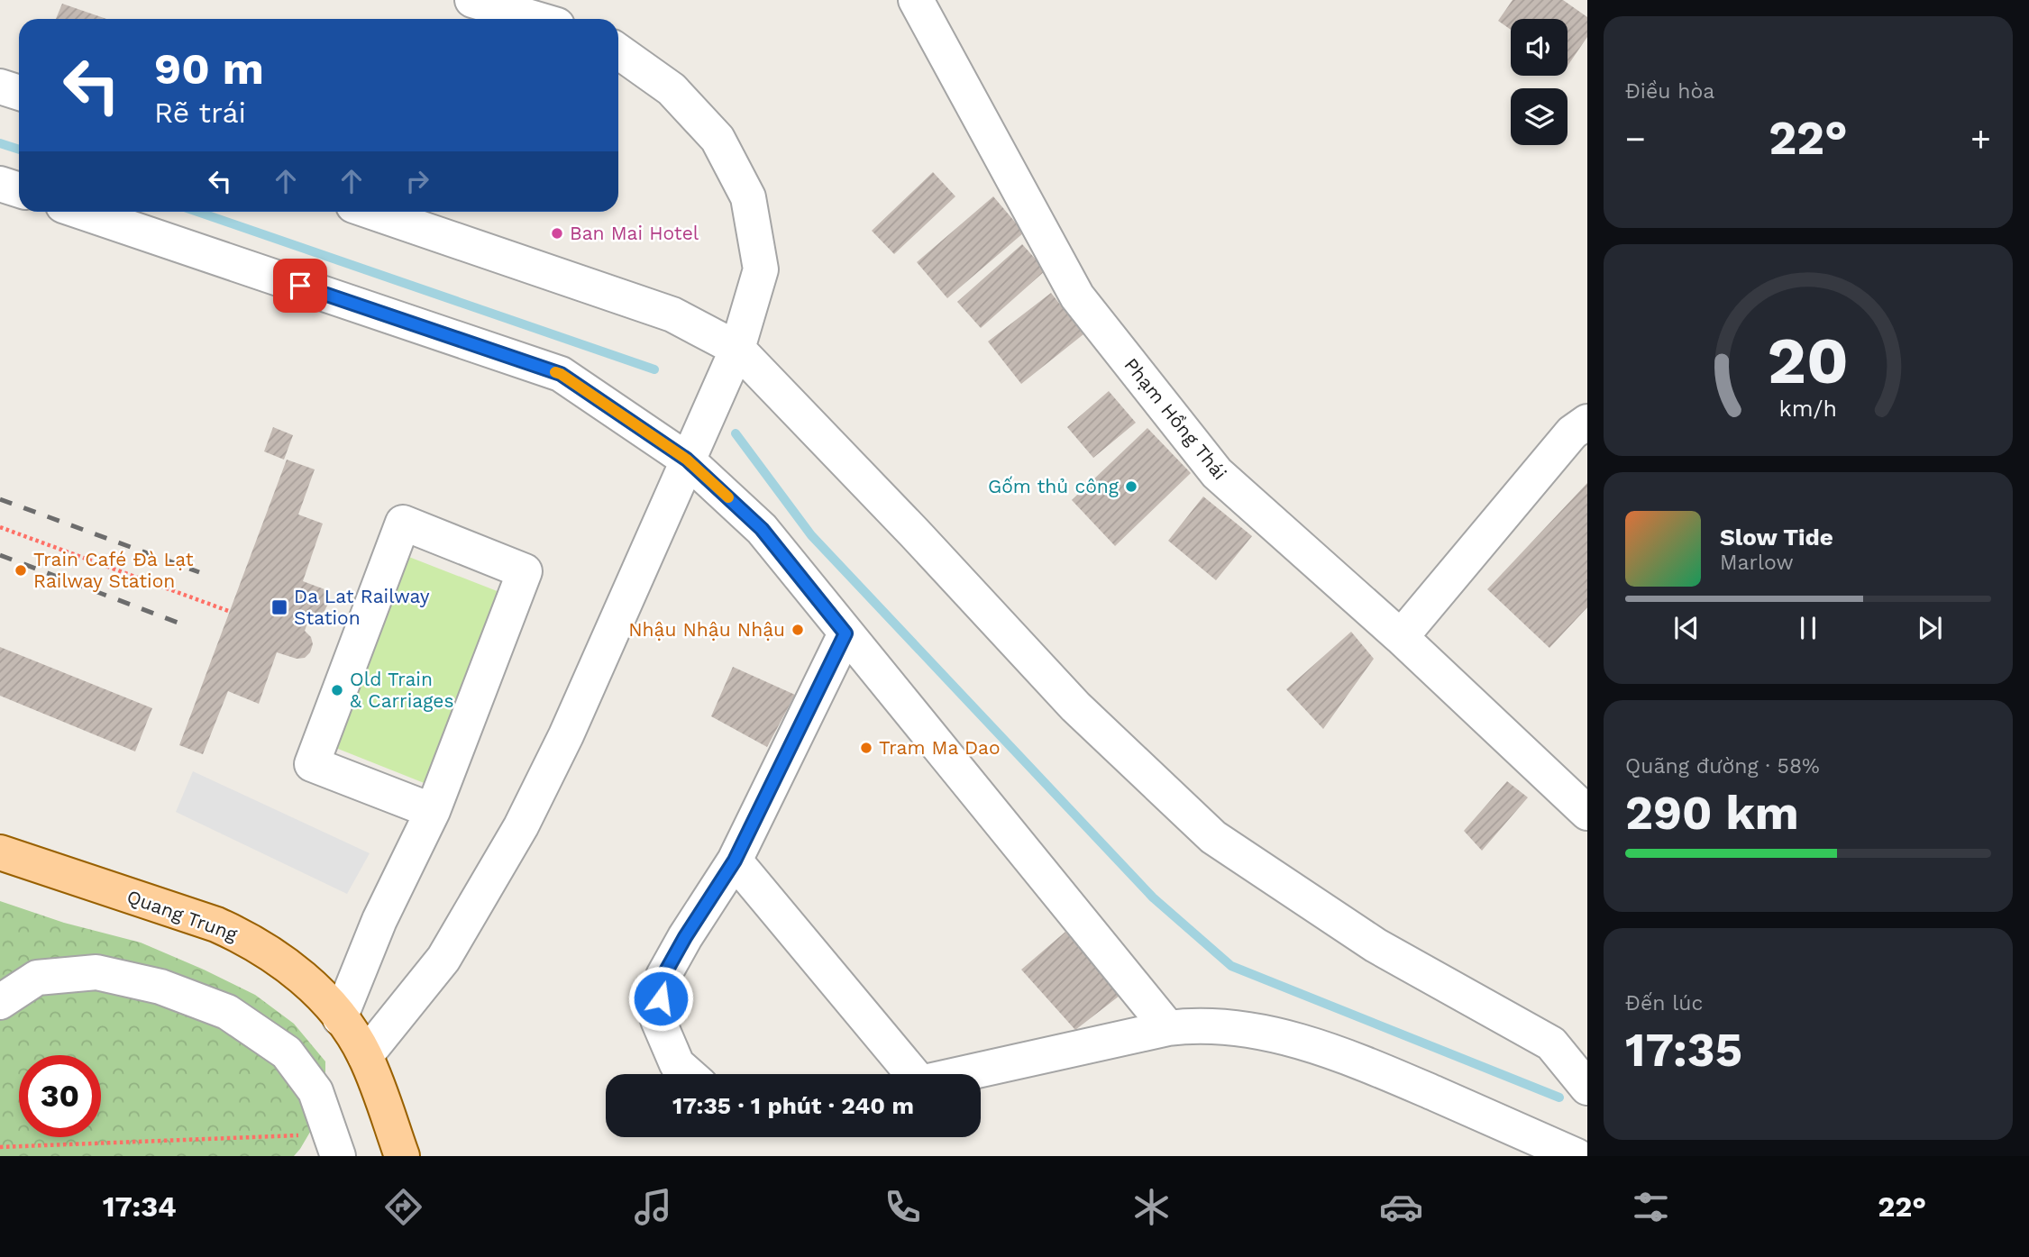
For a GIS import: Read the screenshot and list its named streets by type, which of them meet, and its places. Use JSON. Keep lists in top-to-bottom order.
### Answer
{
  "streets": {
    "main road": ["Quang Trung"],
    "street": ["Phạm Hồng Thái"]
  },
  "places": {
    "other": [
      "Ban Mai Hotel",
      "Gốm thủ công",
      "Train Café Đà Lạt Railway Station",
      "Nhậu Nhậu Nhậu",
      "Old Train & Carriages",
      "Tram Ma Dao"
    ],
    "transit": ["Da Lat Railway Station"]
  },
  "page": {
    "tile": [
      "Điều hòa",
      ["Quãng đường · 58%", "290 km"],
      ["Đến lúc", "17:35"]
    ],
    "turn": ["90 m", "Rẽ trái"],
    "heat": ["−", "22°", "+"],
    "song": ["Slow Tide", "Marlow"],
    "limit": "30",
    "trip": "17:35 · 1 phút · 240 m",
    "tabs": ["17:34", "22°"],
    "gauge": ["20", "km/h"]
  }
}
